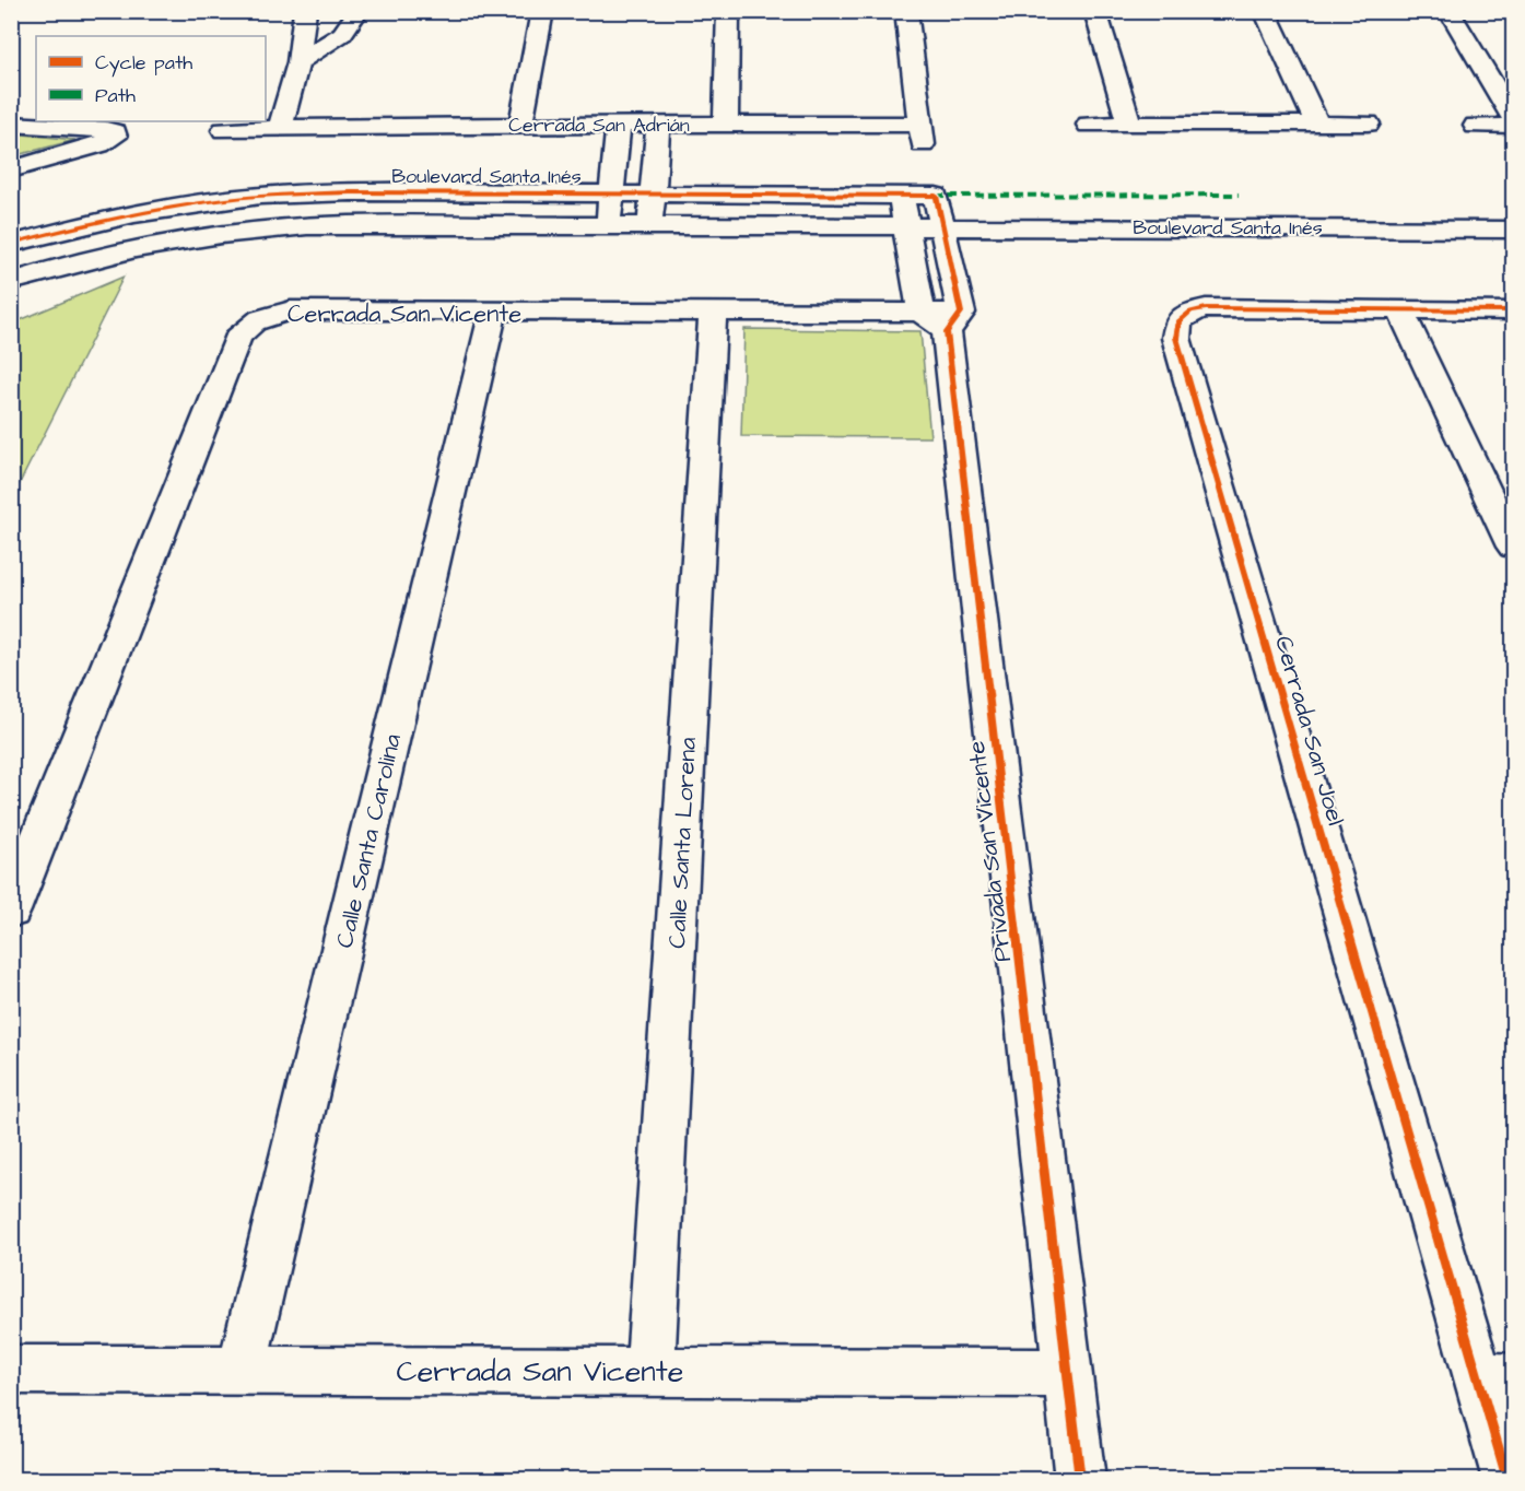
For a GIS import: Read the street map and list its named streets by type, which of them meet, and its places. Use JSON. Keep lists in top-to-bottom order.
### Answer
{
  "streets": {
    "street": [
      "Cerrada San Adrián",
      "Boulevard Santa Inés",
      "Cerrada San Vicente",
      "Cerrada San Joel",
      "Calle Santa Carolina",
      "Calle Santa Lorena",
      "Privada San Vicente"
    ]
  },
  "crossings": [
    ["Boulevard Santa Inés", "Privada San Vicente"],
    ["Cerrada San Vicente", "Calle Santa Carolina"],
    ["Cerrada San Vicente", "Calle Santa Lorena"],
    ["Cerrada San Vicente", "Privada San Vicente"]
  ],
  "legend": ["Cycle path", "Path"]
}
